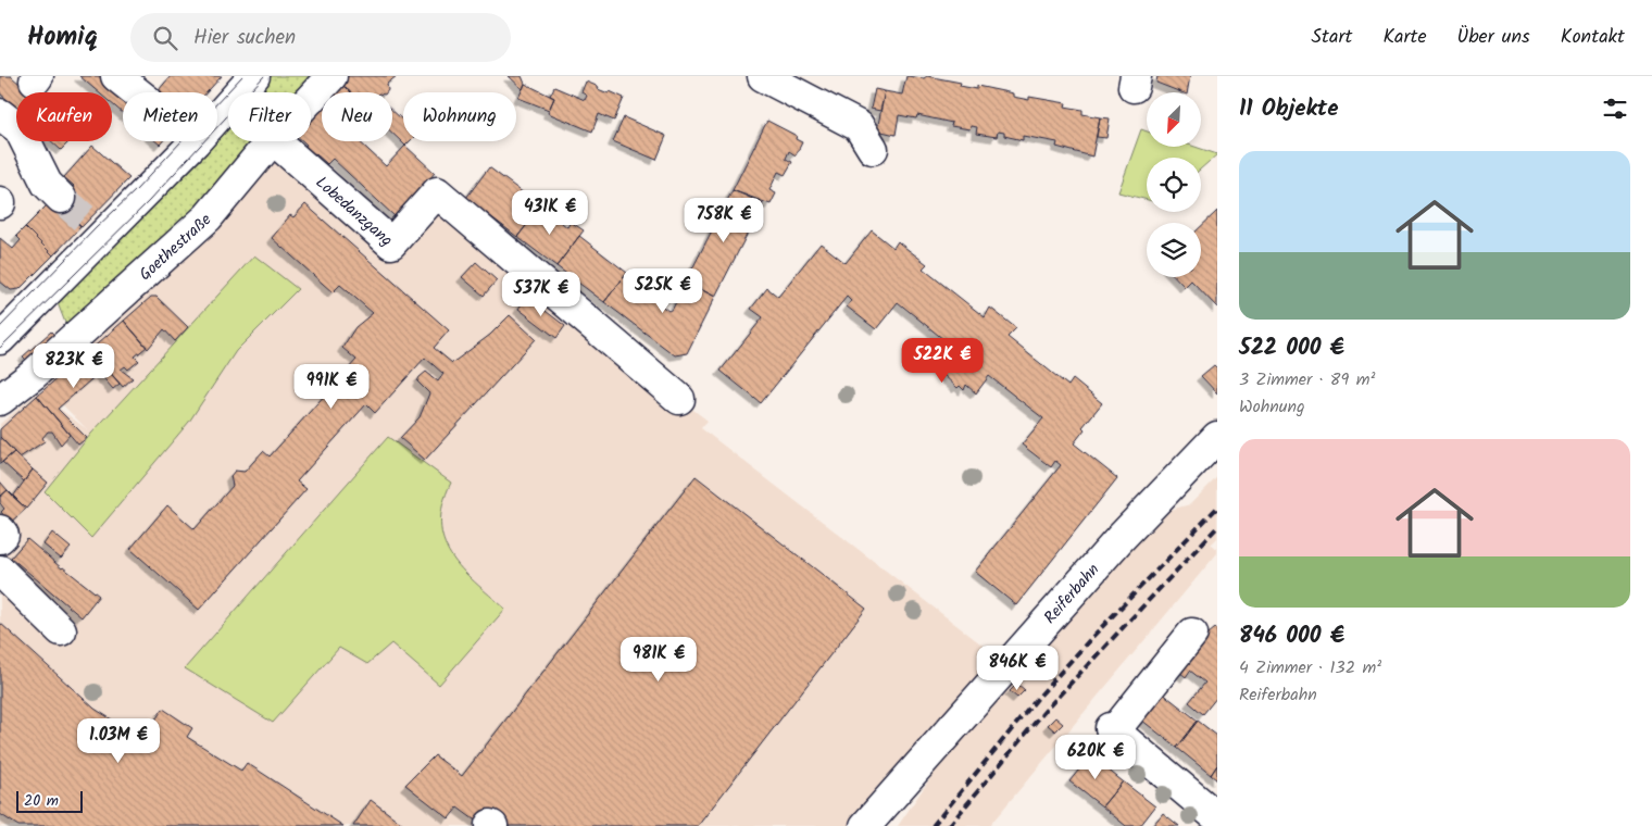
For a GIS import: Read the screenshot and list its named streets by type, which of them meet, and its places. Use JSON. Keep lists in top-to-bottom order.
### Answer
{
  "streets": {
    "street": ["Lobedanzgang", "Goethestraße", "Reiferbahn"]
  },
  "scale_bar": "20 m",
  "north": "bottom left",
  "page": {
    "header": "Homiq",
    "search": "Hier suchen",
    "nav": [
      "Start",
      "Karte",
      "Über uns",
      "Kontakt"
    ],
    "heading": "11 Objekte",
    "chip": [
      "Kaufen",
      "Mieten",
      "Filter",
      "Neu",
      "Wohnung"
    ],
    "list": [
      {
        "name": "522 000 €",
        "note": "3 Zimmer · 89 m² · Wohnung"
      },
      {
        "name": "846 000 €",
        "note": "4 Zimmer · 132 m² · Reiferbahn"
      }
    ],
    "price": [
      "431K €",
      "758K €",
      "525K €",
      "537K €",
      "522K €",
      "823K €",
      "991K €",
      "981K €",
      "846K €",
      "1.03M €",
      "620K €"
    ],
    "scale": "20 m"
  }
}
